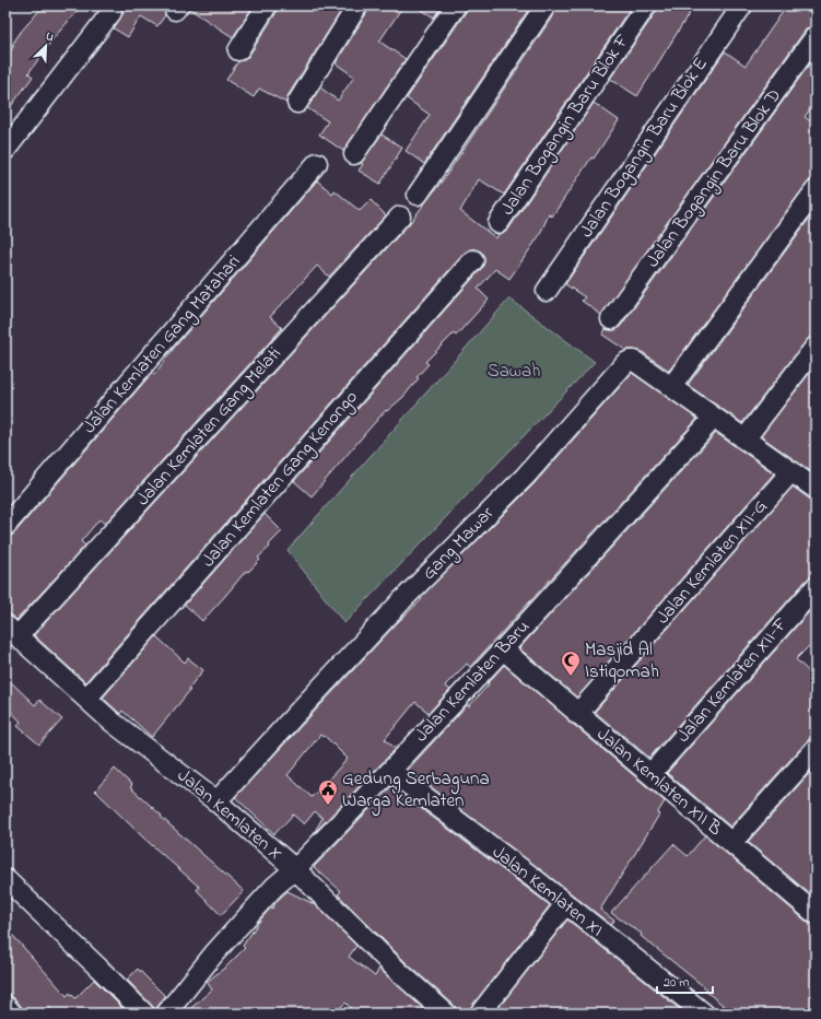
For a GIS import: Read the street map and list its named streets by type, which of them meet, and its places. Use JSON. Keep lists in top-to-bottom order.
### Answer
{
  "streets": {
    "street": [
      "Jalan Bogangin Baru Blok F",
      "Jalan Bogangin Baru Blok E",
      "Jalan Bogangin Baru Blok D",
      "Jalan Kemlaten Gang Matahari",
      "Jalan Kemlaten Gang Melati",
      "Jalan Kemlaten Gang Kenongo",
      "Gang Mawar",
      "Jalan Kemlaten XII-G",
      "Jalan Kemlaten XII-F",
      "Jalan Kemlaten Baru",
      "Jalan Kemlaten XII B",
      "Jalan Kemlaten X",
      "Jalan Kemlaten XI"
    ]
  },
  "crossings": [
    ["Jalan Kemlaten Gang Melati", "Jalan Kemlaten X"],
    ["Jalan Kemlaten Gang Kenongo", "Jalan Kemlaten X"],
    ["Gang Mawar", "Jalan Kemlaten Baru"],
    ["Gang Mawar", "Jalan Kemlaten X"],
    ["Jalan Kemlaten XII-G", "Jalan Kemlaten XII B"],
    ["Jalan Kemlaten XII-F", "Jalan Kemlaten XII B"],
    ["Jalan Kemlaten Baru", "Jalan Kemlaten XII B"],
    ["Jalan Kemlaten Baru", "Jalan Kemlaten X"],
    ["Jalan Kemlaten Baru", "Jalan Kemlaten XI"]
  ],
  "parks": ["Sawah"],
  "places": {
    "mosque": ["Masjid Al Istiqomah"],
    "public building": ["Gedung Serbaguna Warga Kemlaten"]
  },
  "scale_bar": "20 m",
  "north": "top right"
}
